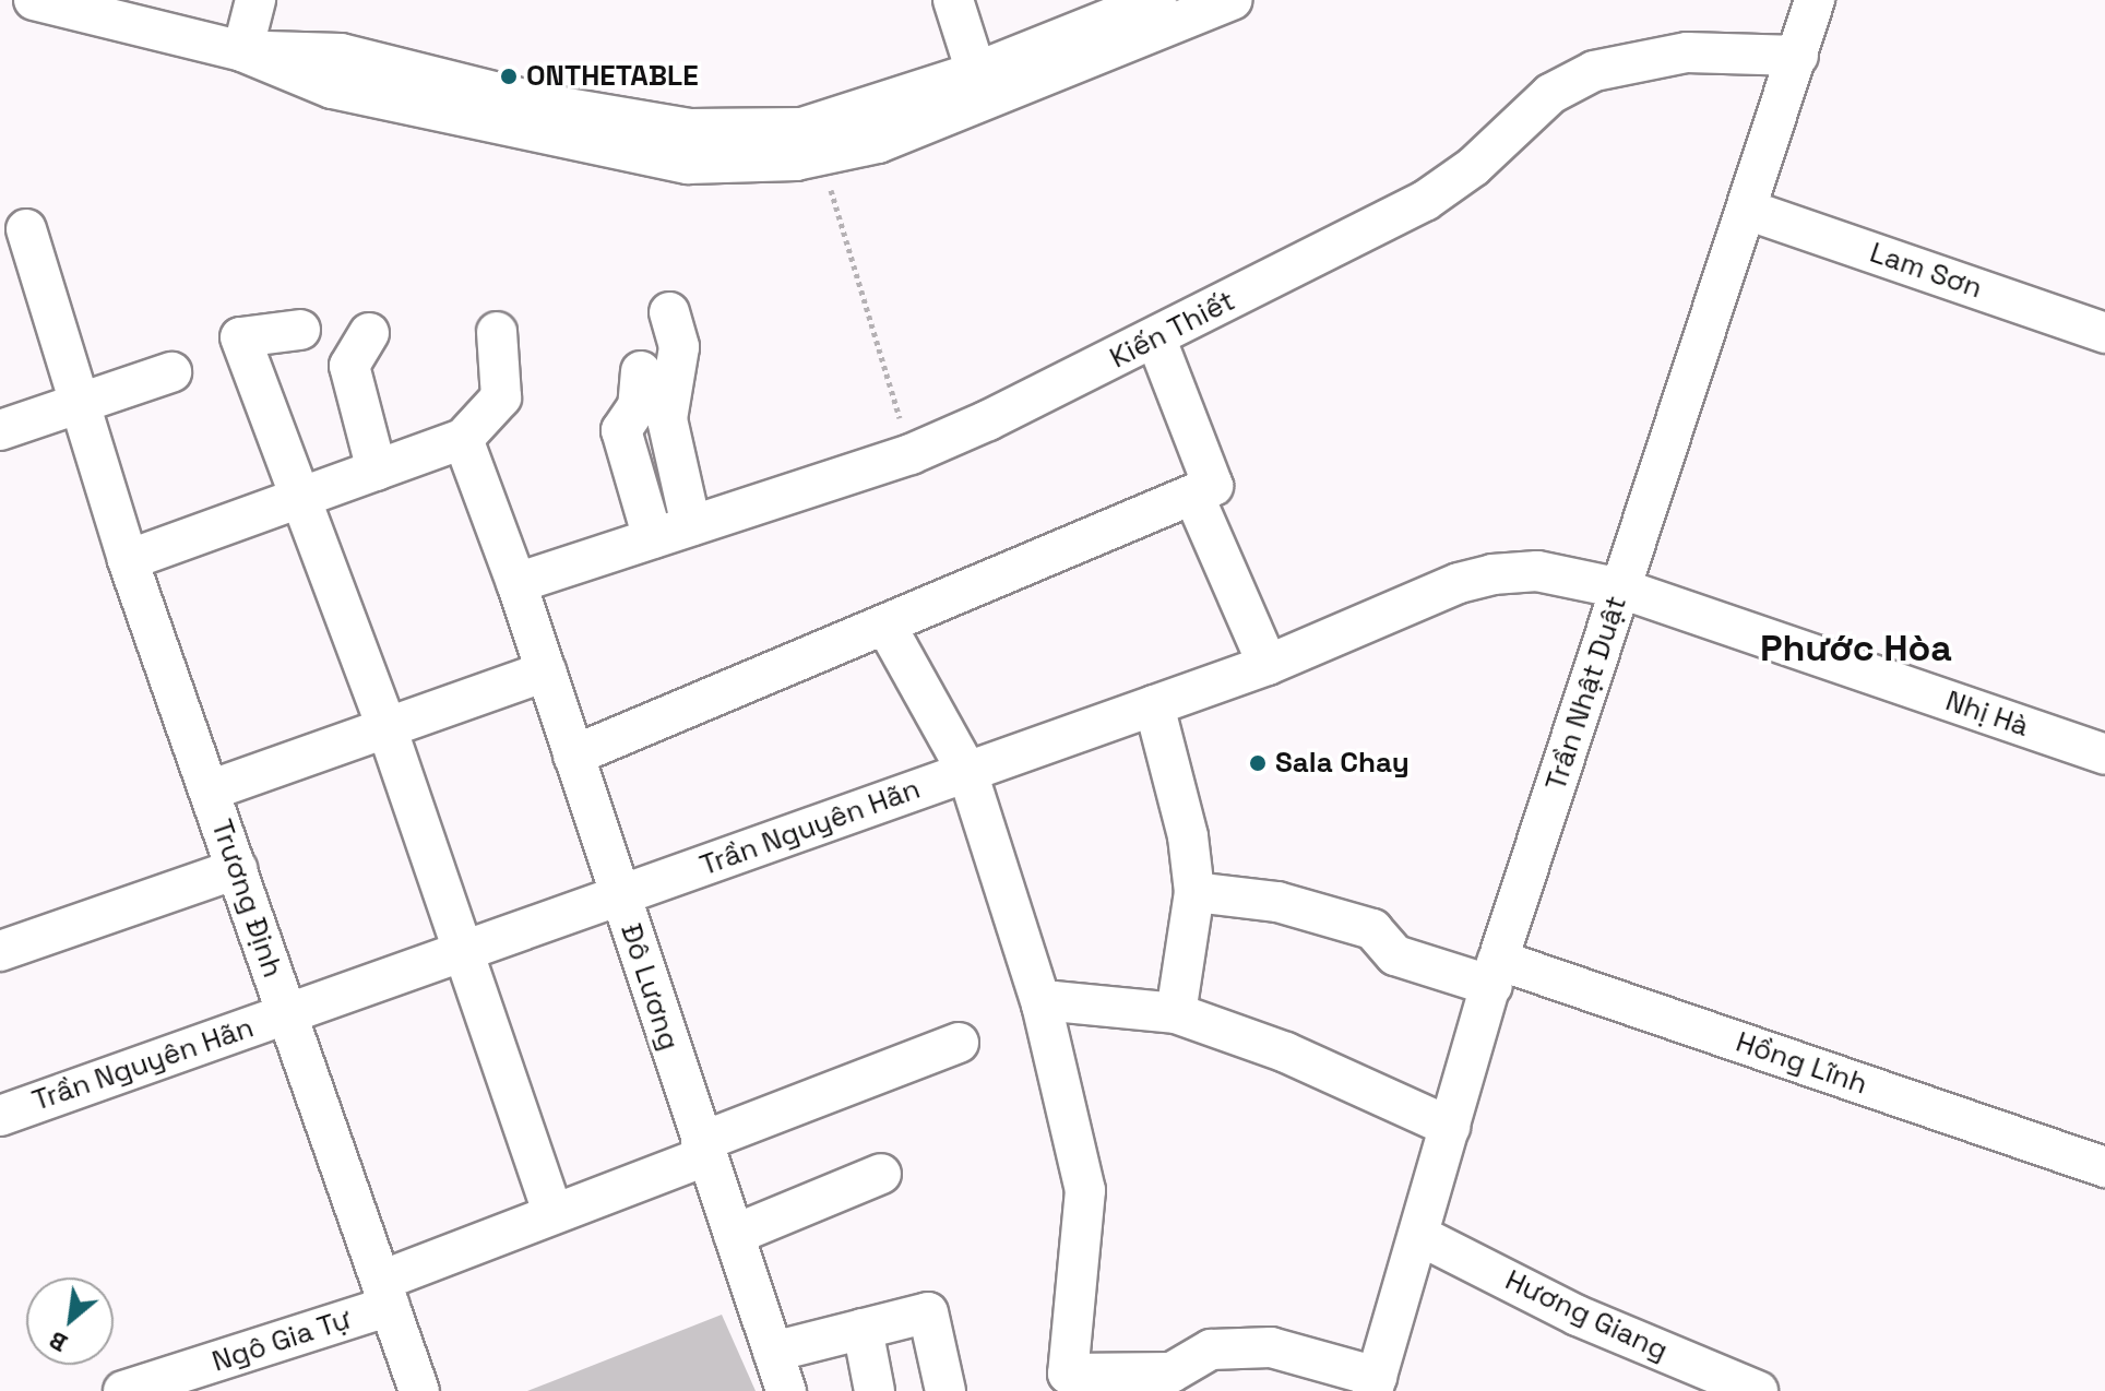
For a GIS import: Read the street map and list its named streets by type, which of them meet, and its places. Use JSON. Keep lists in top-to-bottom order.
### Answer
{
  "streets": {
    "street": [
      "Lam Sơn",
      "Kiến Thiết",
      "Trần Nhật Duật",
      "Nhị Hà",
      "Trần Nguyên Hãn",
      "Trương Định",
      "Đô Lương",
      "Hồng Lĩnh",
      "Hương Giang",
      "Ngô Gia Tự"
    ]
  },
  "crossings": [
    ["Lam Sơn", "Trần Nhật Duật"],
    ["Kiến Thiết", "Trần Nhật Duật"],
    ["Kiến Thiết", "Đô Lương"],
    ["Trần Nhật Duật", "Nhị Hà"],
    ["Trần Nhật Duật", "Trần Nguyên Hãn"],
    ["Trần Nhật Duật", "Hồng Lĩnh"],
    ["Trần Nhật Duật", "Hương Giang"],
    ["Nhị Hà", "Trần Nguyên Hãn"],
    ["Trần Nguyên Hãn", "Trương Định"],
    ["Trần Nguyên Hãn", "Đô Lương"],
    ["Trương Định", "Ngô Gia Tự"],
    ["Đô Lương", "Ngô Gia Tự"]
  ],
  "districts": ["Phước Hòa"],
  "places": ["ONTHETABLE", "Sala Chay"],
  "north": "bottom left"
}
